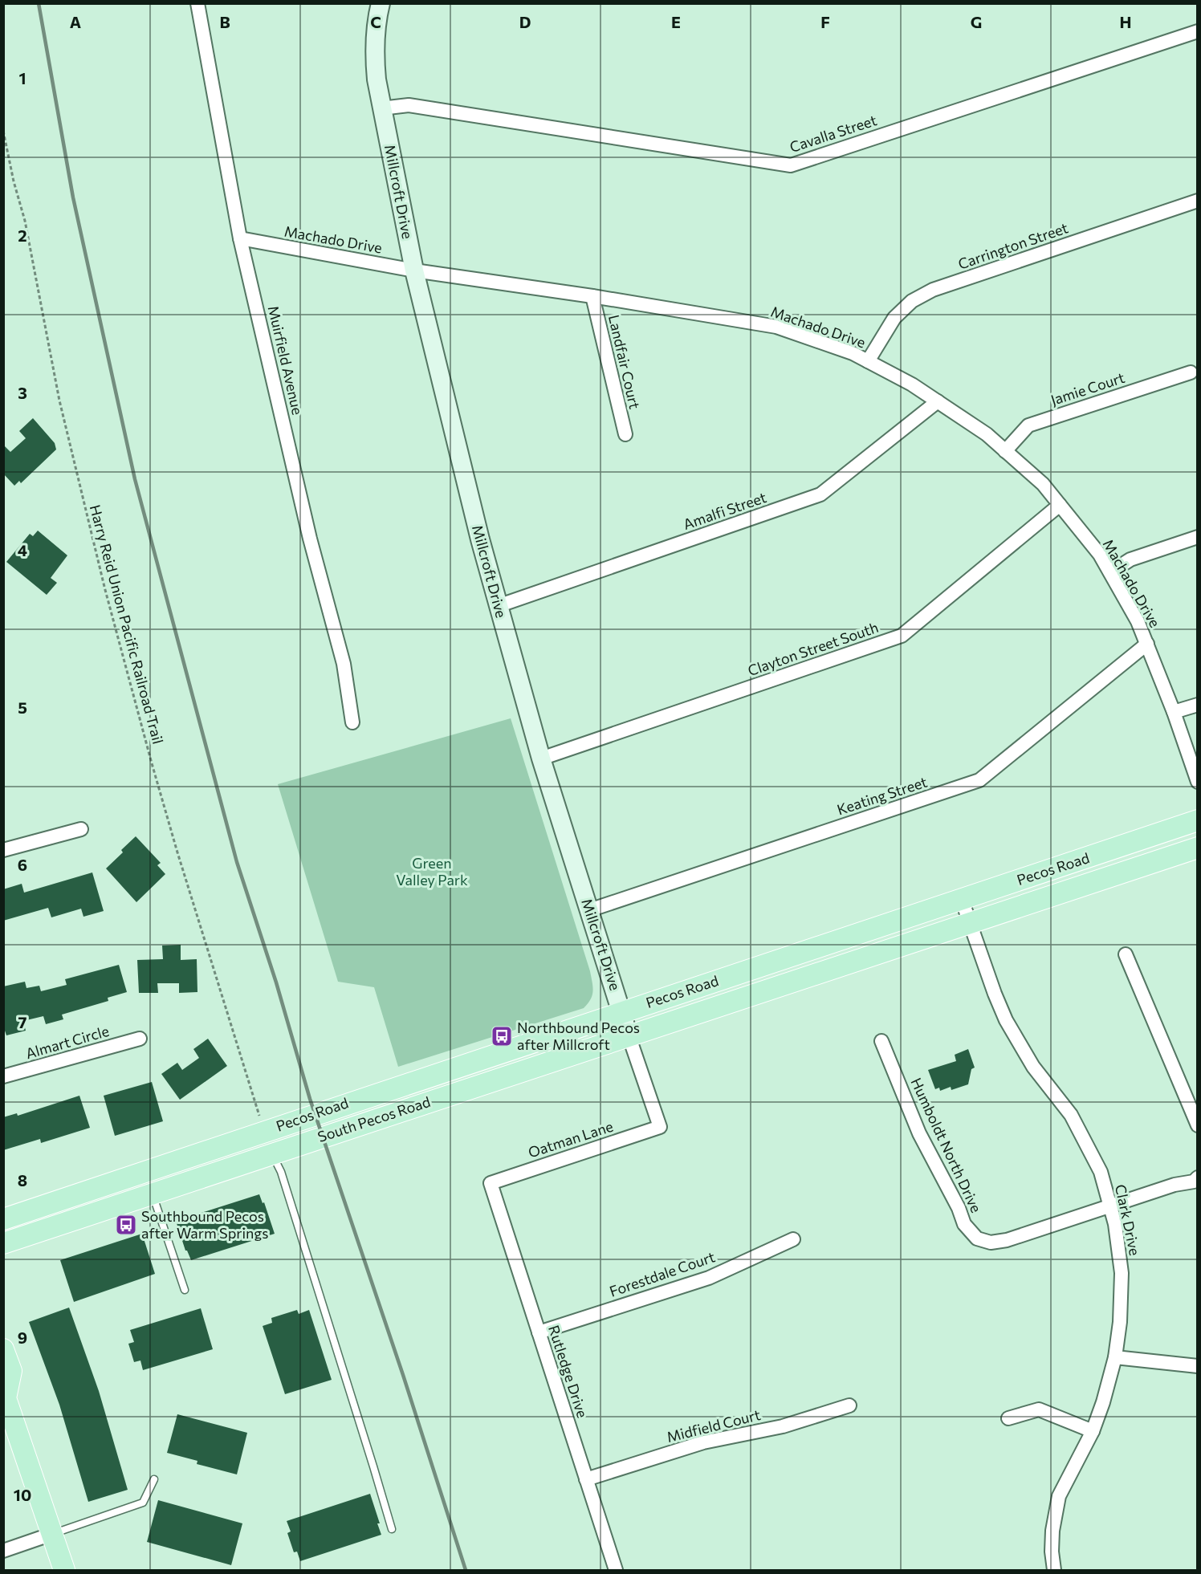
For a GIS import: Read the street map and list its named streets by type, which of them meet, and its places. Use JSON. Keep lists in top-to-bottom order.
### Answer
{
  "streets": {
    "main road": ["Pecos Road", "South Pecos Road"],
    "street": [
      "Cavalla Street",
      "Millcroft Drive",
      "Machado Drive",
      "Carrington Street",
      "Muirfield Avenue",
      "Landfair Court",
      "Jamie Court",
      "Amalfi Street",
      "Clayton Street South",
      "Keating Street",
      "Almart Circle",
      "Oatman Lane",
      "Humboldt North Drive",
      "Clark Drive",
      "Forestdale Court",
      "Rutledge Drive",
      "Midfield Court"
    ],
    "path": ["Harry Reid Union Pacific Railroad Trail"]
  },
  "crossings": [
    ["Cavalla Street", "Millcroft Drive"],
    ["Millcroft Drive", "Machado Drive"],
    ["Millcroft Drive", "Amalfi Street"],
    ["Millcroft Drive", "Clayton Street South"],
    ["Millcroft Drive", "Keating Street"],
    ["Millcroft Drive", "Pecos Road"],
    ["Millcroft Drive", "South Pecos Road"],
    ["Millcroft Drive", "Oatman Lane"],
    ["Machado Drive", "Carrington Street"],
    ["Machado Drive", "Muirfield Avenue"],
    ["Machado Drive", "Landfair Court"],
    ["Machado Drive", "Jamie Court"],
    ["Machado Drive", "Amalfi Street"],
    ["Machado Drive", "Clayton Street South"],
    ["Machado Drive", "Keating Street"],
    ["Pecos Road", "South Pecos Road"],
    ["Pecos Road", "Clark Drive"],
    ["Oatman Lane", "Rutledge Drive"],
    ["Humboldt North Drive", "Clark Drive"],
    ["Forestdale Court", "Rutledge Drive"],
    ["Rutledge Drive", "Midfield Court"]
  ],
  "parks": ["Green Valley Park"],
  "places": {
    "bus stop": ["Northbound Pecos after Millcroft", "Southbound Pecos after Warm Springs"]
  },
  "grid": {
    "columns": [
      "A",
      "B",
      "C",
      "D",
      "E",
      "F",
      "G",
      "H"
    ],
    "rows": [
      "1",
      "2",
      "3",
      "4",
      "5",
      "6",
      "7",
      "8",
      "9",
      "10"
    ]
  }
}
